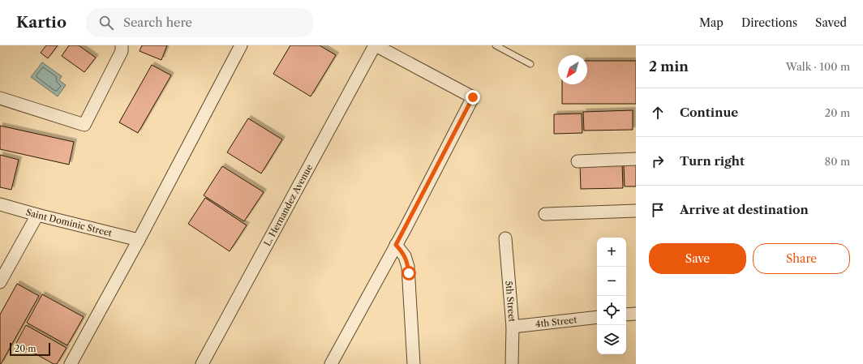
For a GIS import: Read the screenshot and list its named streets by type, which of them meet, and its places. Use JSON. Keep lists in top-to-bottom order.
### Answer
{
  "streets": {
    "street": [
      "L. Hernandez Avenue",
      "Saint Dominic Street",
      "5th Street",
      "4th Street"
    ]
  },
  "crossings": [
    ["5th Street", "4th Street"]
  ],
  "scale_bar": "20 m",
  "north": "bottom left",
  "page": {
    "header": "Kartio",
    "search": "Search here",
    "nav": ["Map", "Directions", "Saved"],
    "heading": ["2 min", "Walk · 100 m"],
    "list": [
      ["Continue", "20 m"],
      ["Turn right", "80 m"],
      "Arrive at destination"
    ],
    "buttons": ["Save", "Share"],
    "map_buttons": ["+", "−"],
    "scale": "20 m"
  }
}
